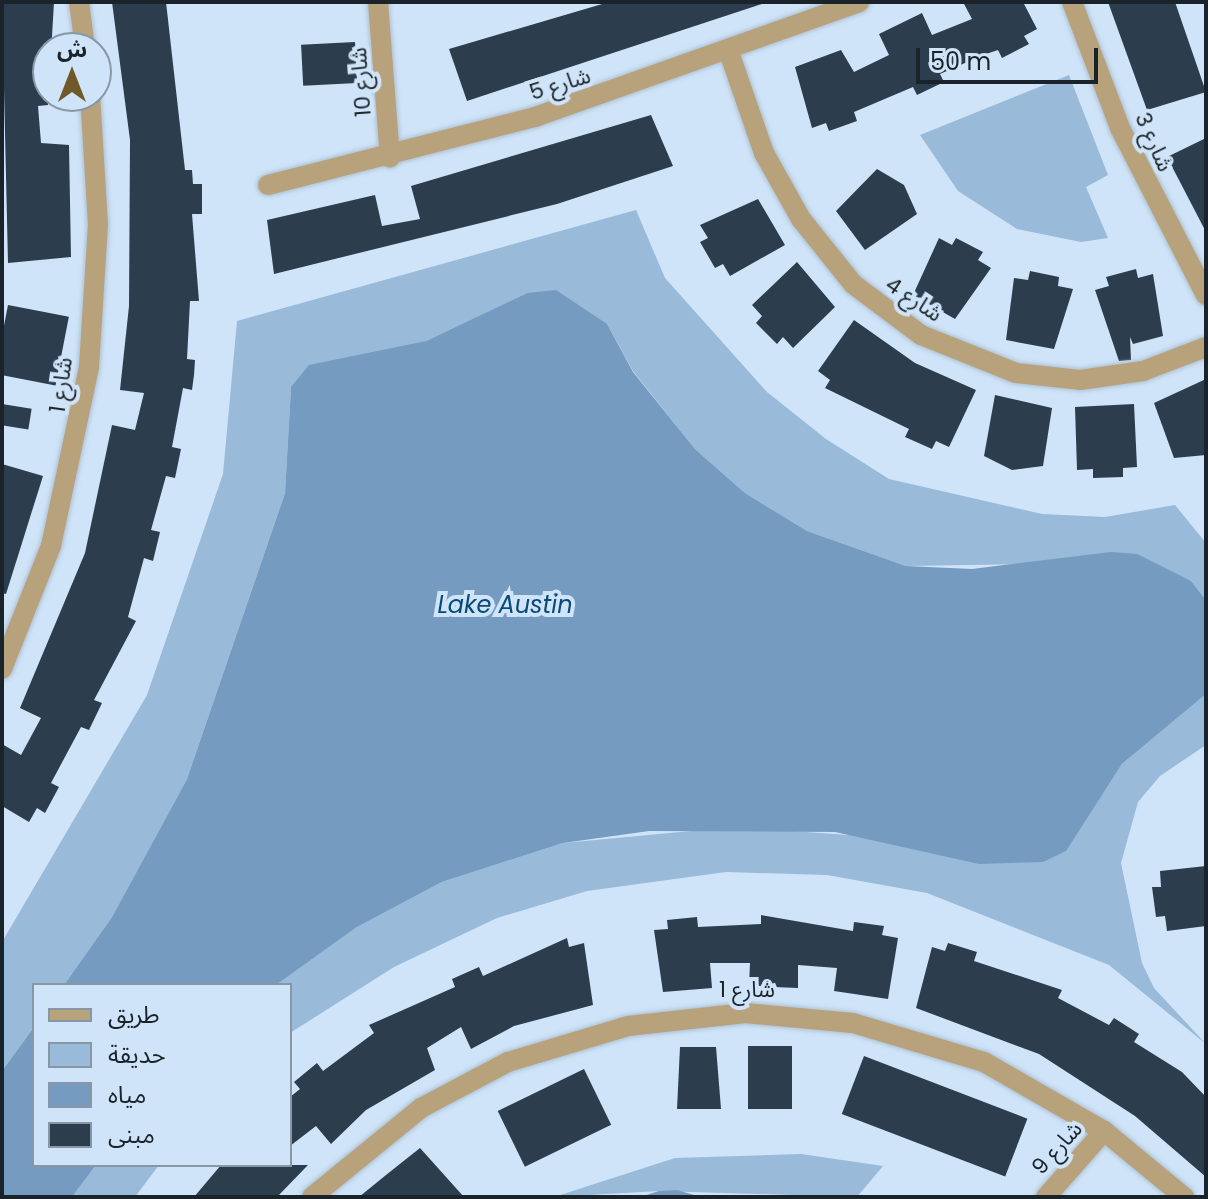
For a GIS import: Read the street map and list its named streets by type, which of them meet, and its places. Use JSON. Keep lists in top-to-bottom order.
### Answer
{
  "streets": {
    "street": [
      "شارع 10",
      "شارع 5",
      "شارع 3",
      "شارع 4",
      "شارع 1",
      "شارع 9"
    ]
  },
  "crossings": [
    ["شارع 10", "شارع 5"],
    ["شارع 5", "شارع 4"],
    ["شارع 1", "شارع 9"]
  ],
  "water": ["Lake Austin"],
  "legend": [
    "طريق",
    "حديقة",
    "مياه",
    "مبنى"
  ],
  "scale_bar": "50 m",
  "north": "top"
}
